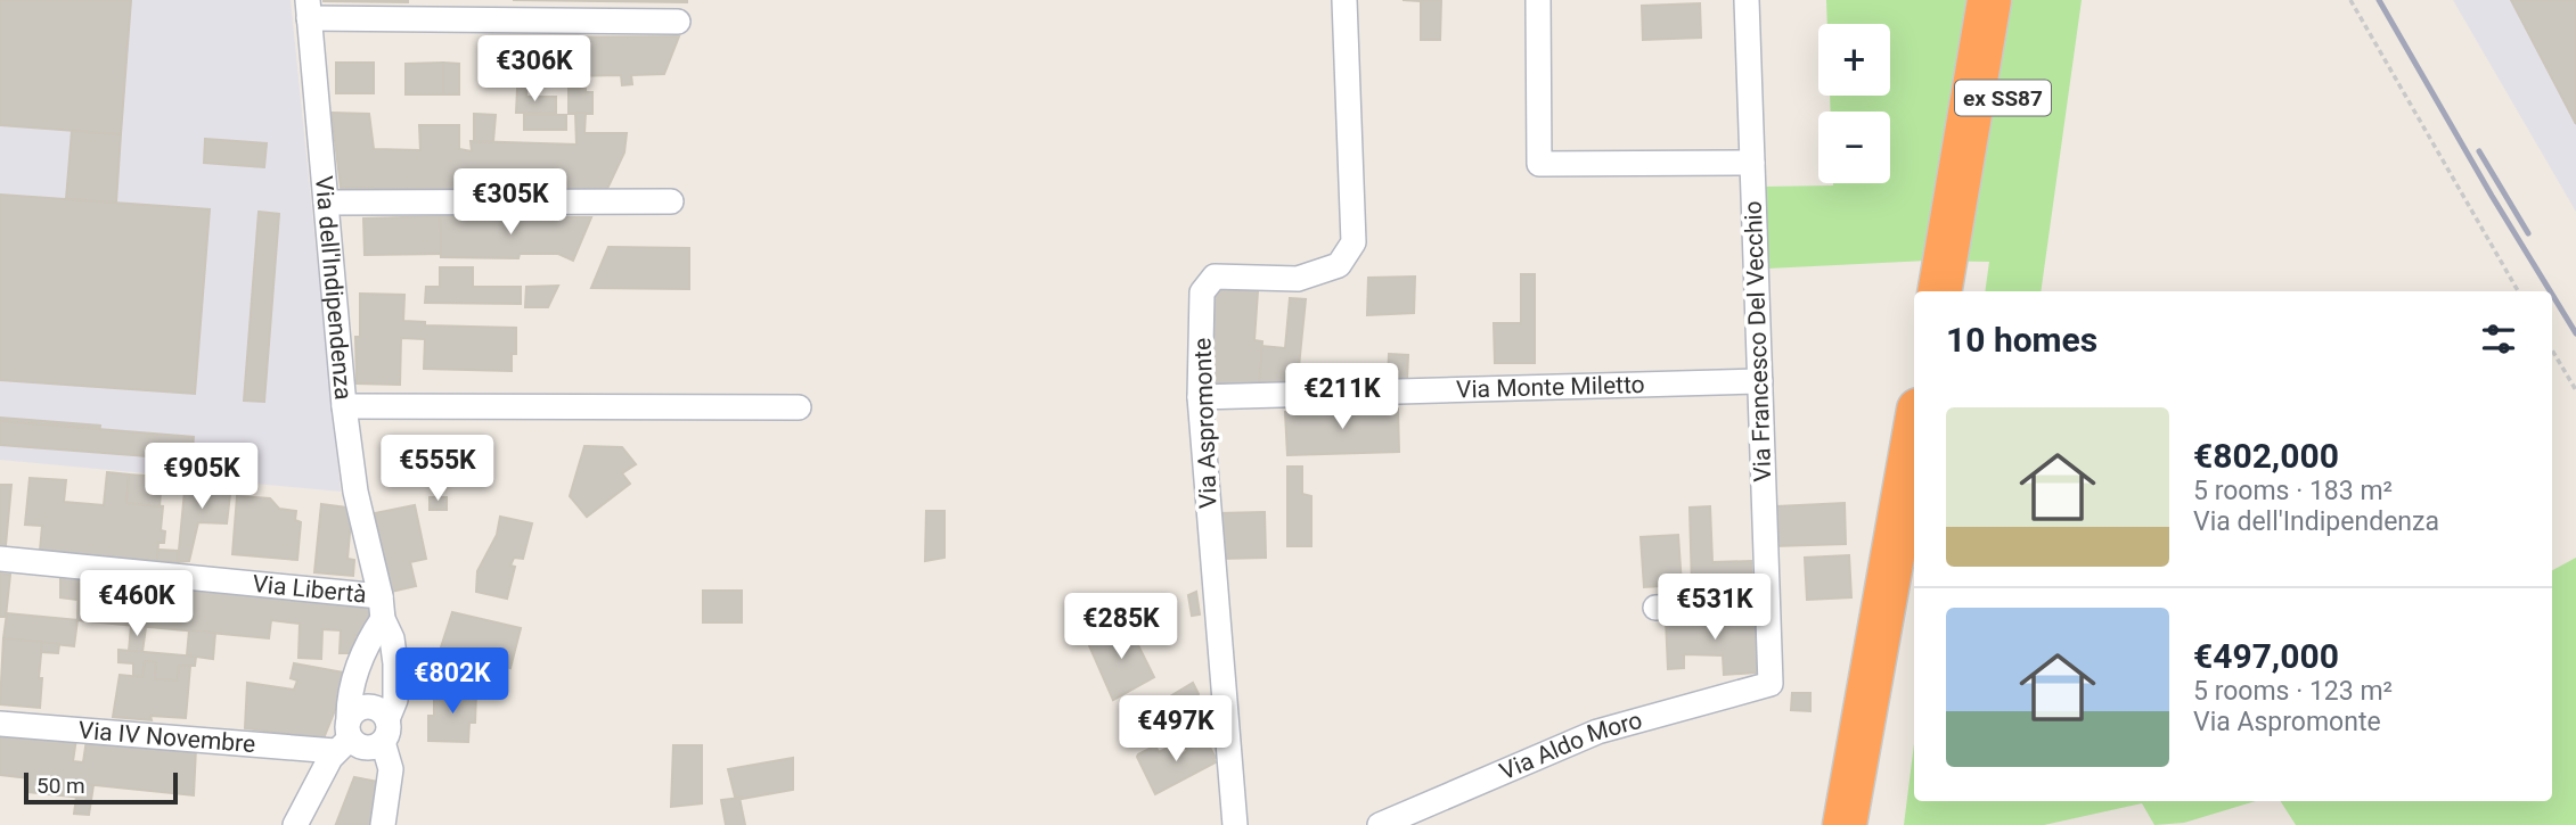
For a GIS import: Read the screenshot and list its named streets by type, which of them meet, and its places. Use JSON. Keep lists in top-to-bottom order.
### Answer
{
  "streets": {
    "highway": ["ex SS87"],
    "street": [
      "Via dell'Indipendenza",
      "Via Francesco Del Vecchio",
      "Via Monte Miletto",
      "Via Aspromonte",
      "Via Libertà",
      "Via IV Novembre",
      "Via Aldo Moro"
    ]
  },
  "crossings": [
    ["Via dell'Indipendenza", "Via Libertà"],
    ["Via dell'Indipendenza", "Via IV Novembre"],
    ["Via Francesco Del Vecchio", "Via Monte Miletto"],
    ["Via Francesco Del Vecchio", "Via Aldo Moro"],
    ["Via Monte Miletto", "Via Aspromonte"]
  ],
  "scale_bar": "50 m",
  "page": {
    "map_buttons": ["+", "−"],
    "price": [
      "€306K",
      "€305K",
      "€211K",
      "€555K",
      "€905K",
      "€460K",
      "€531K",
      "€285K",
      "€802K",
      "€497K"
    ],
    "heading": "10 homes",
    "list": [
      {
        "name": "€802,000",
        "note": "5 rooms · 183 m² · Via dell'Indipendenza"
      },
      {
        "name": "€497,000",
        "note": "5 rooms · 123 m² · Via Aspromonte"
      }
    ],
    "scale": "50 m"
  }
}
